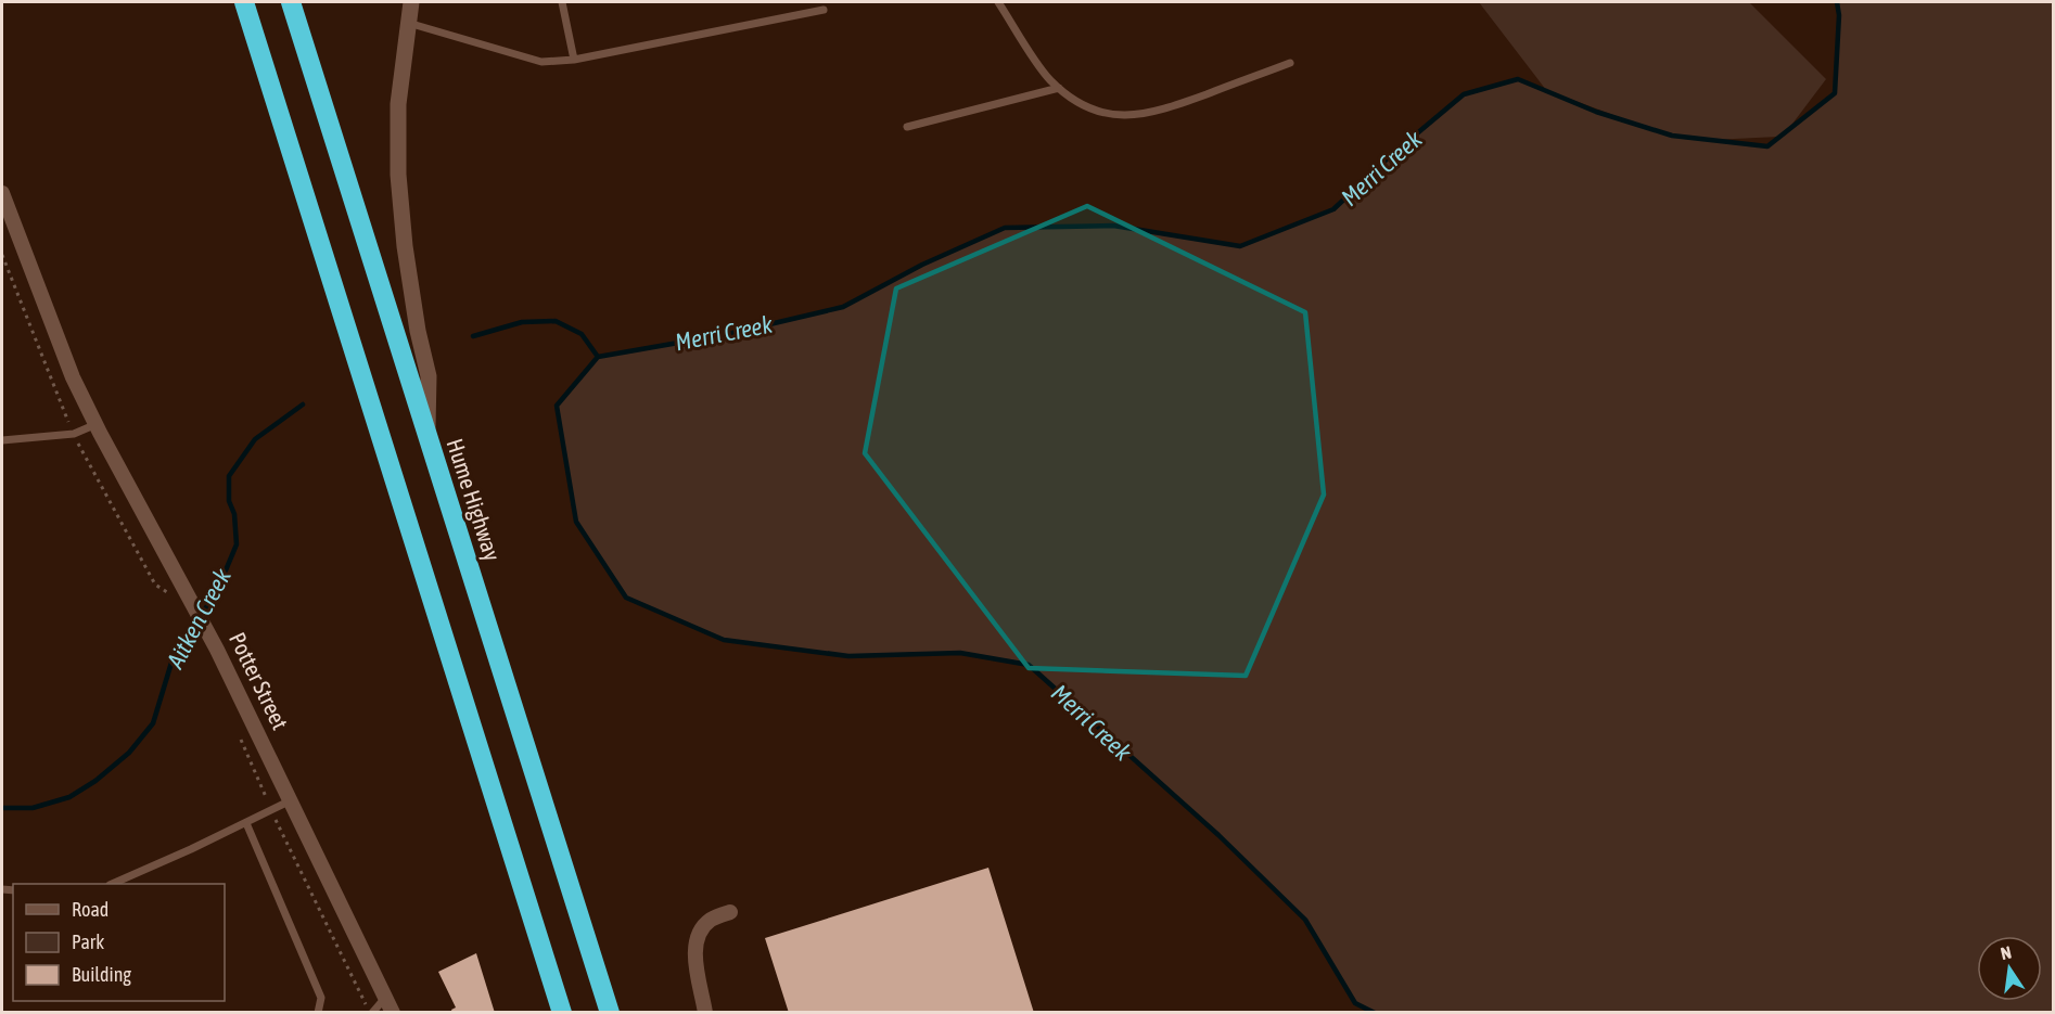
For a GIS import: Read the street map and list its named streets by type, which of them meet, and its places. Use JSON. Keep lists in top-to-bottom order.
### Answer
{
  "streets": {
    "highway": ["Hume Highway"],
    "street": ["Potter Street"]
  },
  "water": ["Merri Creek", "Aitken Creek"],
  "legend": ["Road", "Park", "Building"],
  "north": "top"
}
